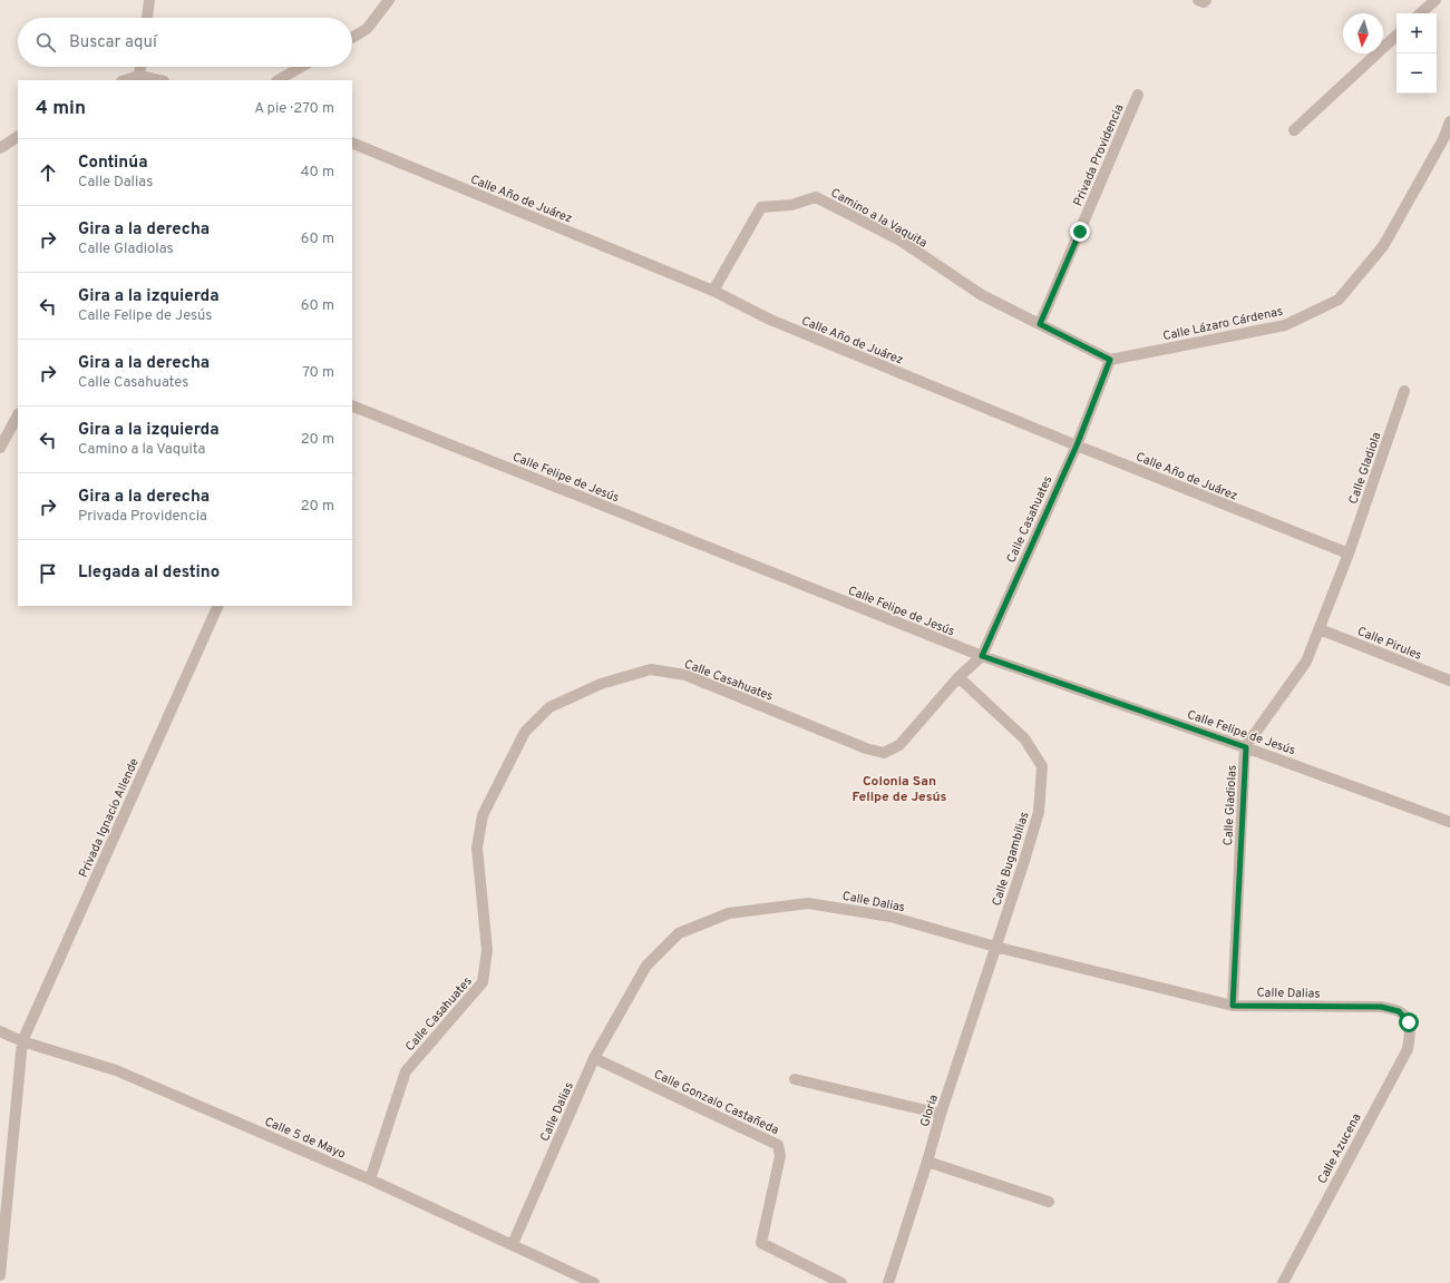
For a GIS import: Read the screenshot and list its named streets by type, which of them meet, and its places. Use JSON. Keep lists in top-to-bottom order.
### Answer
{
  "streets": {
    "street": [
      "Privada Providencia",
      "Calle Año de Juárez",
      "Camino a la Vaquita",
      "Calle Lázaro Cárdenas",
      "Calle Gladiola",
      "Calle Felipe de Jesús",
      "Calle Casahuates",
      "Calle Pirules",
      "Calle Gladiolas",
      "Privada Ignacio Allende",
      "Calle Bugambilias",
      "Calle Dalias",
      "Calle Gonzalo Castañeda",
      "Gloria",
      "Calle 5 de Mayo",
      "Calle Azucena"
    ]
  },
  "crossings": [
    ["Privada Providencia", "Camino a la Vaquita"],
    ["Calle Año de Juárez", "Camino a la Vaquita"],
    ["Calle Año de Juárez", "Calle Gladiola"],
    ["Calle Año de Juárez", "Calle Casahuates"],
    ["Camino a la Vaquita", "Calle Lázaro Cárdenas"],
    ["Camino a la Vaquita", "Calle Casahuates"],
    ["Calle Lázaro Cárdenas", "Calle Casahuates"],
    ["Calle Felipe de Jesús", "Calle Casahuates"],
    ["Calle Felipe de Jesús", "Calle Gladiolas"],
    ["Calle Casahuates", "Calle Bugambilias"],
    ["Calle Casahuates", "Calle 5 de Mayo"],
    ["Calle Gladiolas", "Calle Dalias"],
    ["Privada Ignacio Allende", "Calle 5 de Mayo"],
    ["Calle Bugambilias", "Calle Dalias"],
    ["Calle Bugambilias", "Gloria"],
    ["Calle Dalias", "Calle Gonzalo Castañeda"],
    ["Calle Dalias", "Gloria"],
    ["Calle Dalias", "Calle 5 de Mayo"],
    ["Calle Dalias", "Calle Azucena"]
  ],
  "districts": ["Colonia San Felipe de Jesús"],
  "north": "bottom",
  "page": {
    "map_buttons": ["+", "−"],
    "search": "Buscar aquí",
    "heading": ["4 min", "A pie · 270 m"],
    "list": [
      ["Continúa", "Calle Dalias", "40 m"],
      ["Gira a la derecha", "Calle Gladiolas", "60 m"],
      ["Gira a la izquierda", "Calle Felipe de Jesús", "60 m"],
      ["Gira a la derecha", "Calle Casahuates", "70 m"],
      ["Gira a la izquierda", "Camino a la Vaquita", "20 m"],
      ["Gira a la derecha", "Privada Providencia", "20 m"],
      "Llegada al destino"
    ]
  }
}
